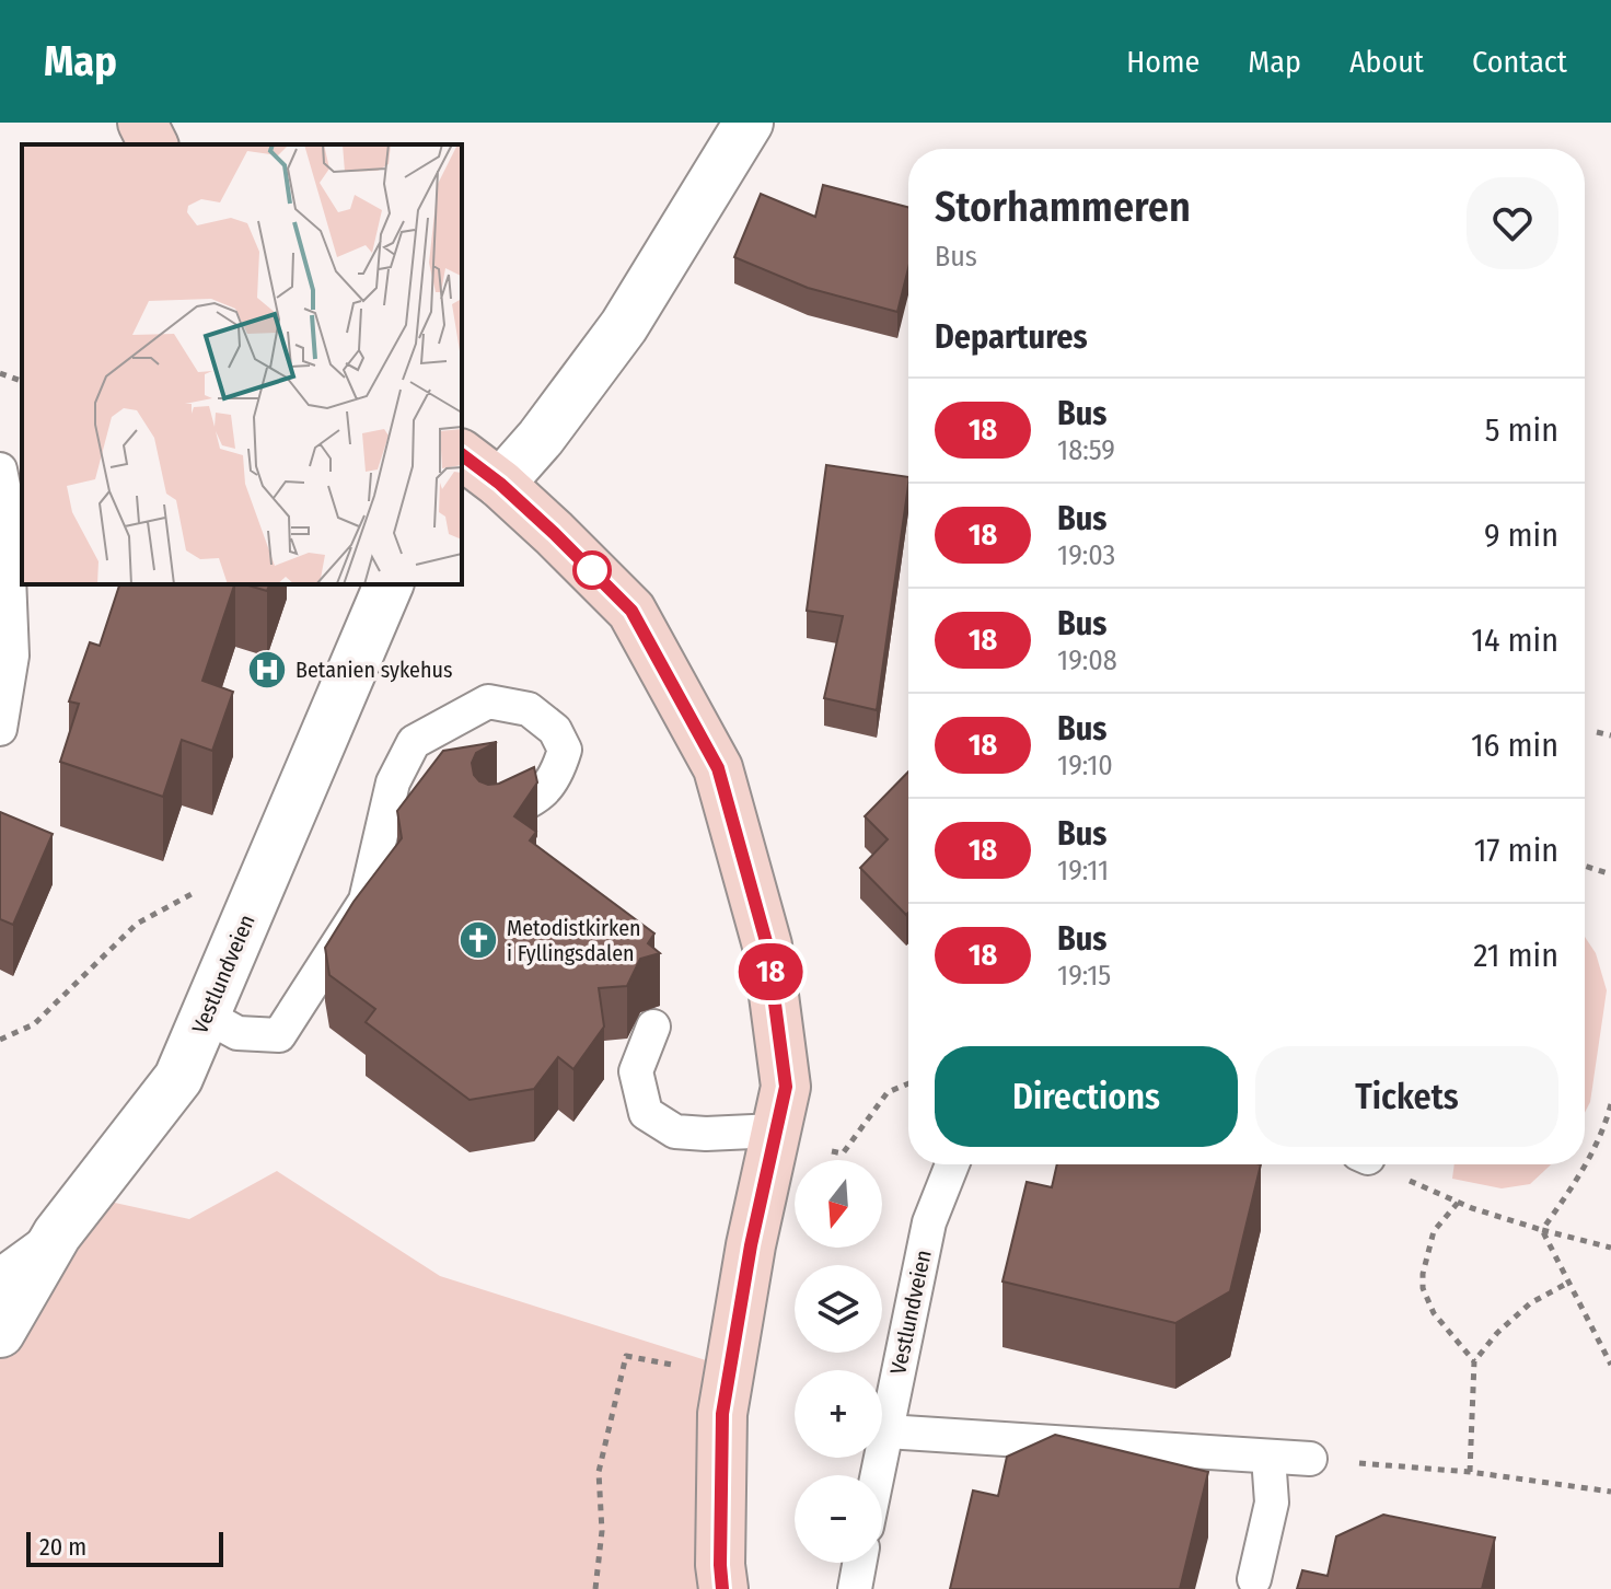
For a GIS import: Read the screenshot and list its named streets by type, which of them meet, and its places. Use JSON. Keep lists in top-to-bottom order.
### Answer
{
  "streets": {
    "street": ["Vestlundveien"]
  },
  "places": {
    "hospital": ["Betanien sykehus"],
    "church": ["Metodistkirken i Fyllingsdalen"]
  },
  "lines": ["bus line 18"],
  "scale_bar": "20 m",
  "north": "bottom",
  "page": {
    "header": "Map",
    "nav": [
      "Home",
      "Map",
      "About",
      "Contact"
    ],
    "on_map": "18",
    "heading": [
      ["Storhammeren", "Bus"],
      "Departures"
    ],
    "list": [
      {
        "mark": "18",
        "name": "Bus",
        "note": "18:59",
        "value": "5 min"
      },
      {
        "mark": "18",
        "name": "Bus",
        "note": "19:03",
        "value": "9 min"
      },
      {
        "mark": "18",
        "name": "Bus",
        "note": "19:08",
        "value": "14 min"
      },
      {
        "mark": "18",
        "name": "Bus",
        "note": "19:10",
        "value": "16 min"
      },
      {
        "mark": "18",
        "name": "Bus",
        "note": "19:11",
        "value": "17 min"
      },
      {
        "mark": "18",
        "name": "Bus",
        "note": "19:15",
        "value": "21 min"
      }
    ],
    "buttons": ["Directions", "Tickets"],
    "map_buttons": ["+", "−"],
    "scale": "20 m"
  }
}
